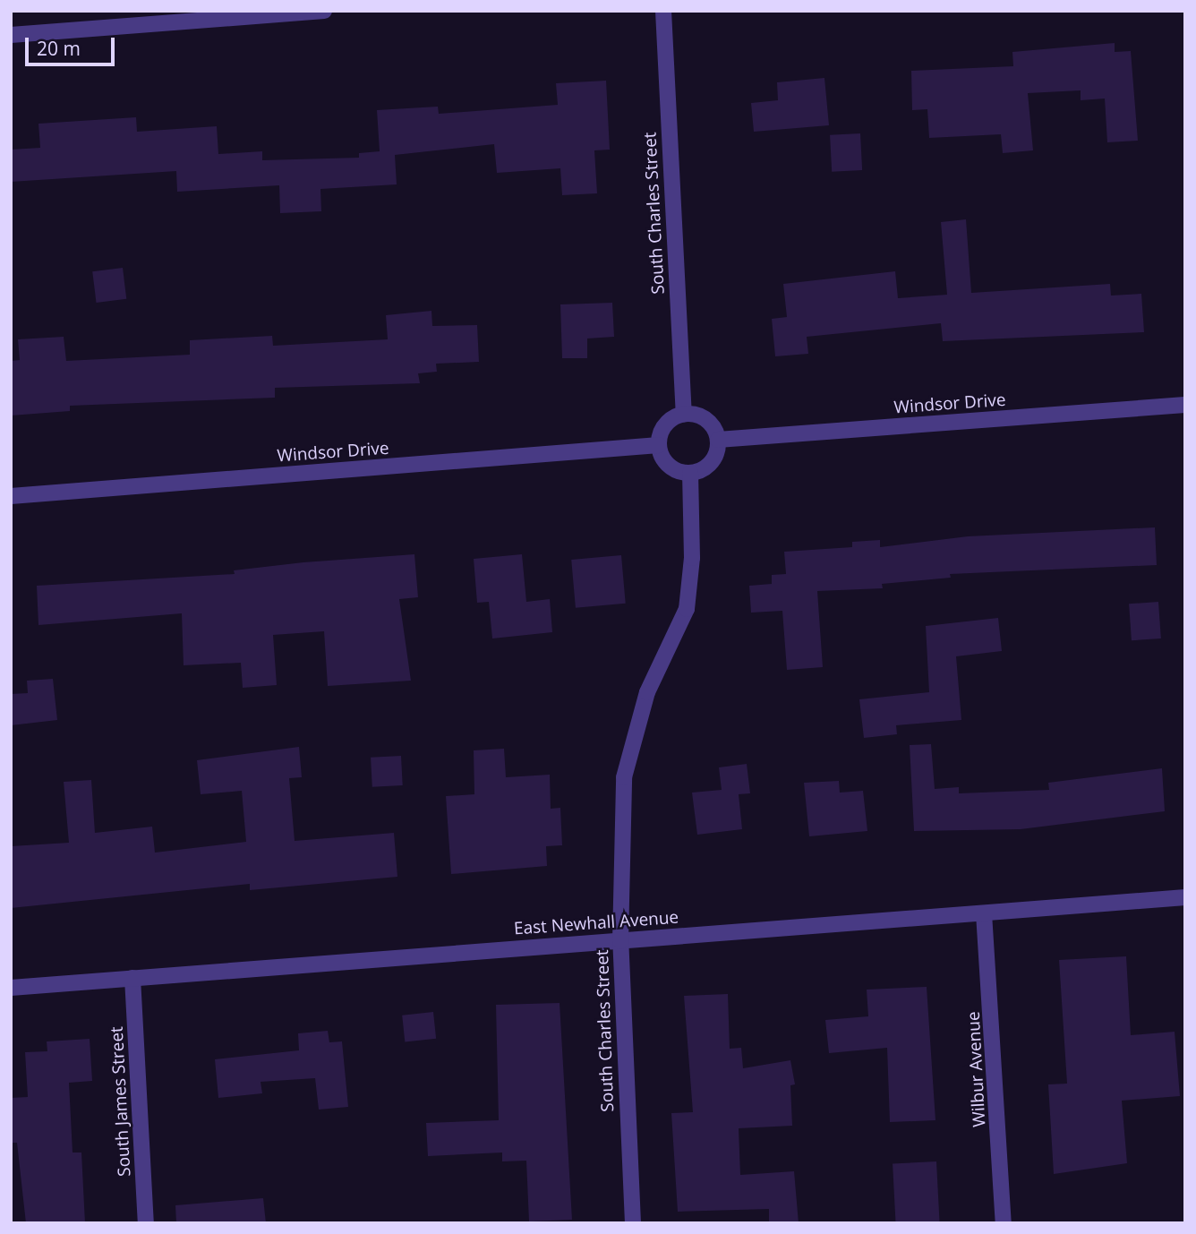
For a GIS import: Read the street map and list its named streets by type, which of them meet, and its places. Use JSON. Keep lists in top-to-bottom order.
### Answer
{
  "streets": {
    "street": [
      "South Charles Street",
      "Windsor Drive",
      "East Newhall Avenue",
      "Wilbur Avenue",
      "South James Street"
    ]
  },
  "crossings": [
    ["South Charles Street", "Windsor Drive"],
    ["South Charles Street", "East Newhall Avenue"],
    ["East Newhall Avenue", "Wilbur Avenue"],
    ["East Newhall Avenue", "South James Street"]
  ],
  "scale_bar": "20 m"
}
